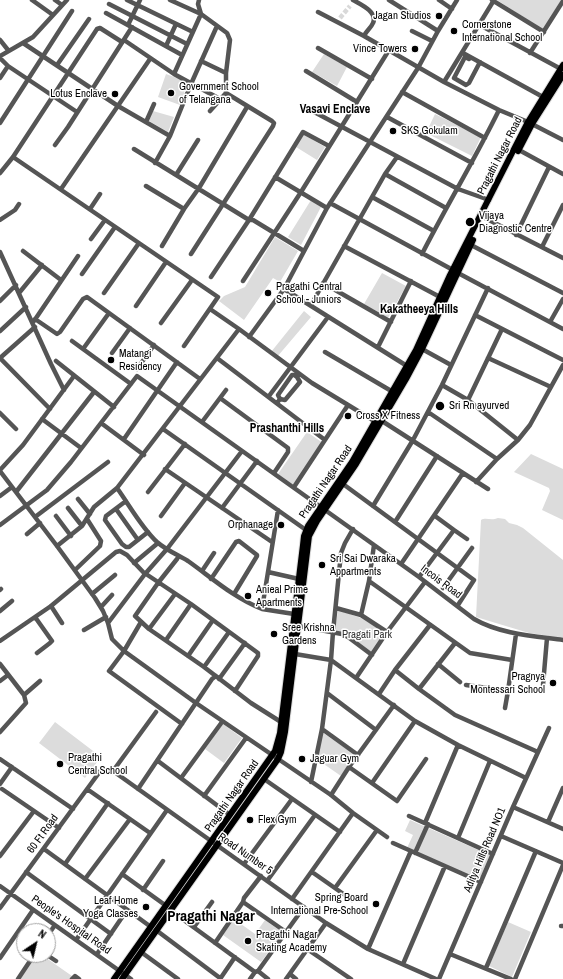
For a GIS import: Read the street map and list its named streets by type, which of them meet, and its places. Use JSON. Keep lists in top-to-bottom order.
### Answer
{
  "streets": {
    "main road": ["Pragathi Nagar Road"],
    "street": [
      "Incois Road",
      "60 Ft Road",
      "Aditya Hills Road NO1",
      "Road Number 5",
      "People's Hospital Road"
    ]
  },
  "crossings": [
    ["Pragathi Nagar Road", "Incois Road"],
    ["Pragathi Nagar Road", "Road Number 5"],
    ["Pragathi Nagar Road", "People's Hospital Road"],
    ["60 Ft Road", "People's Hospital Road"]
  ],
  "districts": [
    "Vasavi Enclave",
    "Kakatheeya Hills",
    "Prashanthi Hills",
    "Pragathi Nagar"
  ],
  "parks": ["Pragati Park"],
  "places": [
    "Jagan Studios",
    "Cornerstone International School",
    "Vince Towers",
    "Government School of Telangana",
    "Lotus Enclave",
    "SKS Gokulam",
    "Vijaya Diagnostic Centre",
    "Pragathi Central School - Juniors",
    "Matangi Residency",
    "Sri Rn ayurved",
    "Cross X Fitness",
    "Orphanage",
    "Sri Sai Dwaraka Appartments",
    "Anieal Prime Apartments",
    "Sree Krishna Gardens",
    "Pragnya Montessari School",
    "Jaguar Gym",
    "Pragathi Central School",
    "Flex Gym",
    "Spring Board International Pre-School",
    "Leaf Home Yoga Classes",
    "Pragathi Nagar Skating Academy"
  ],
  "north": "top right"
}
